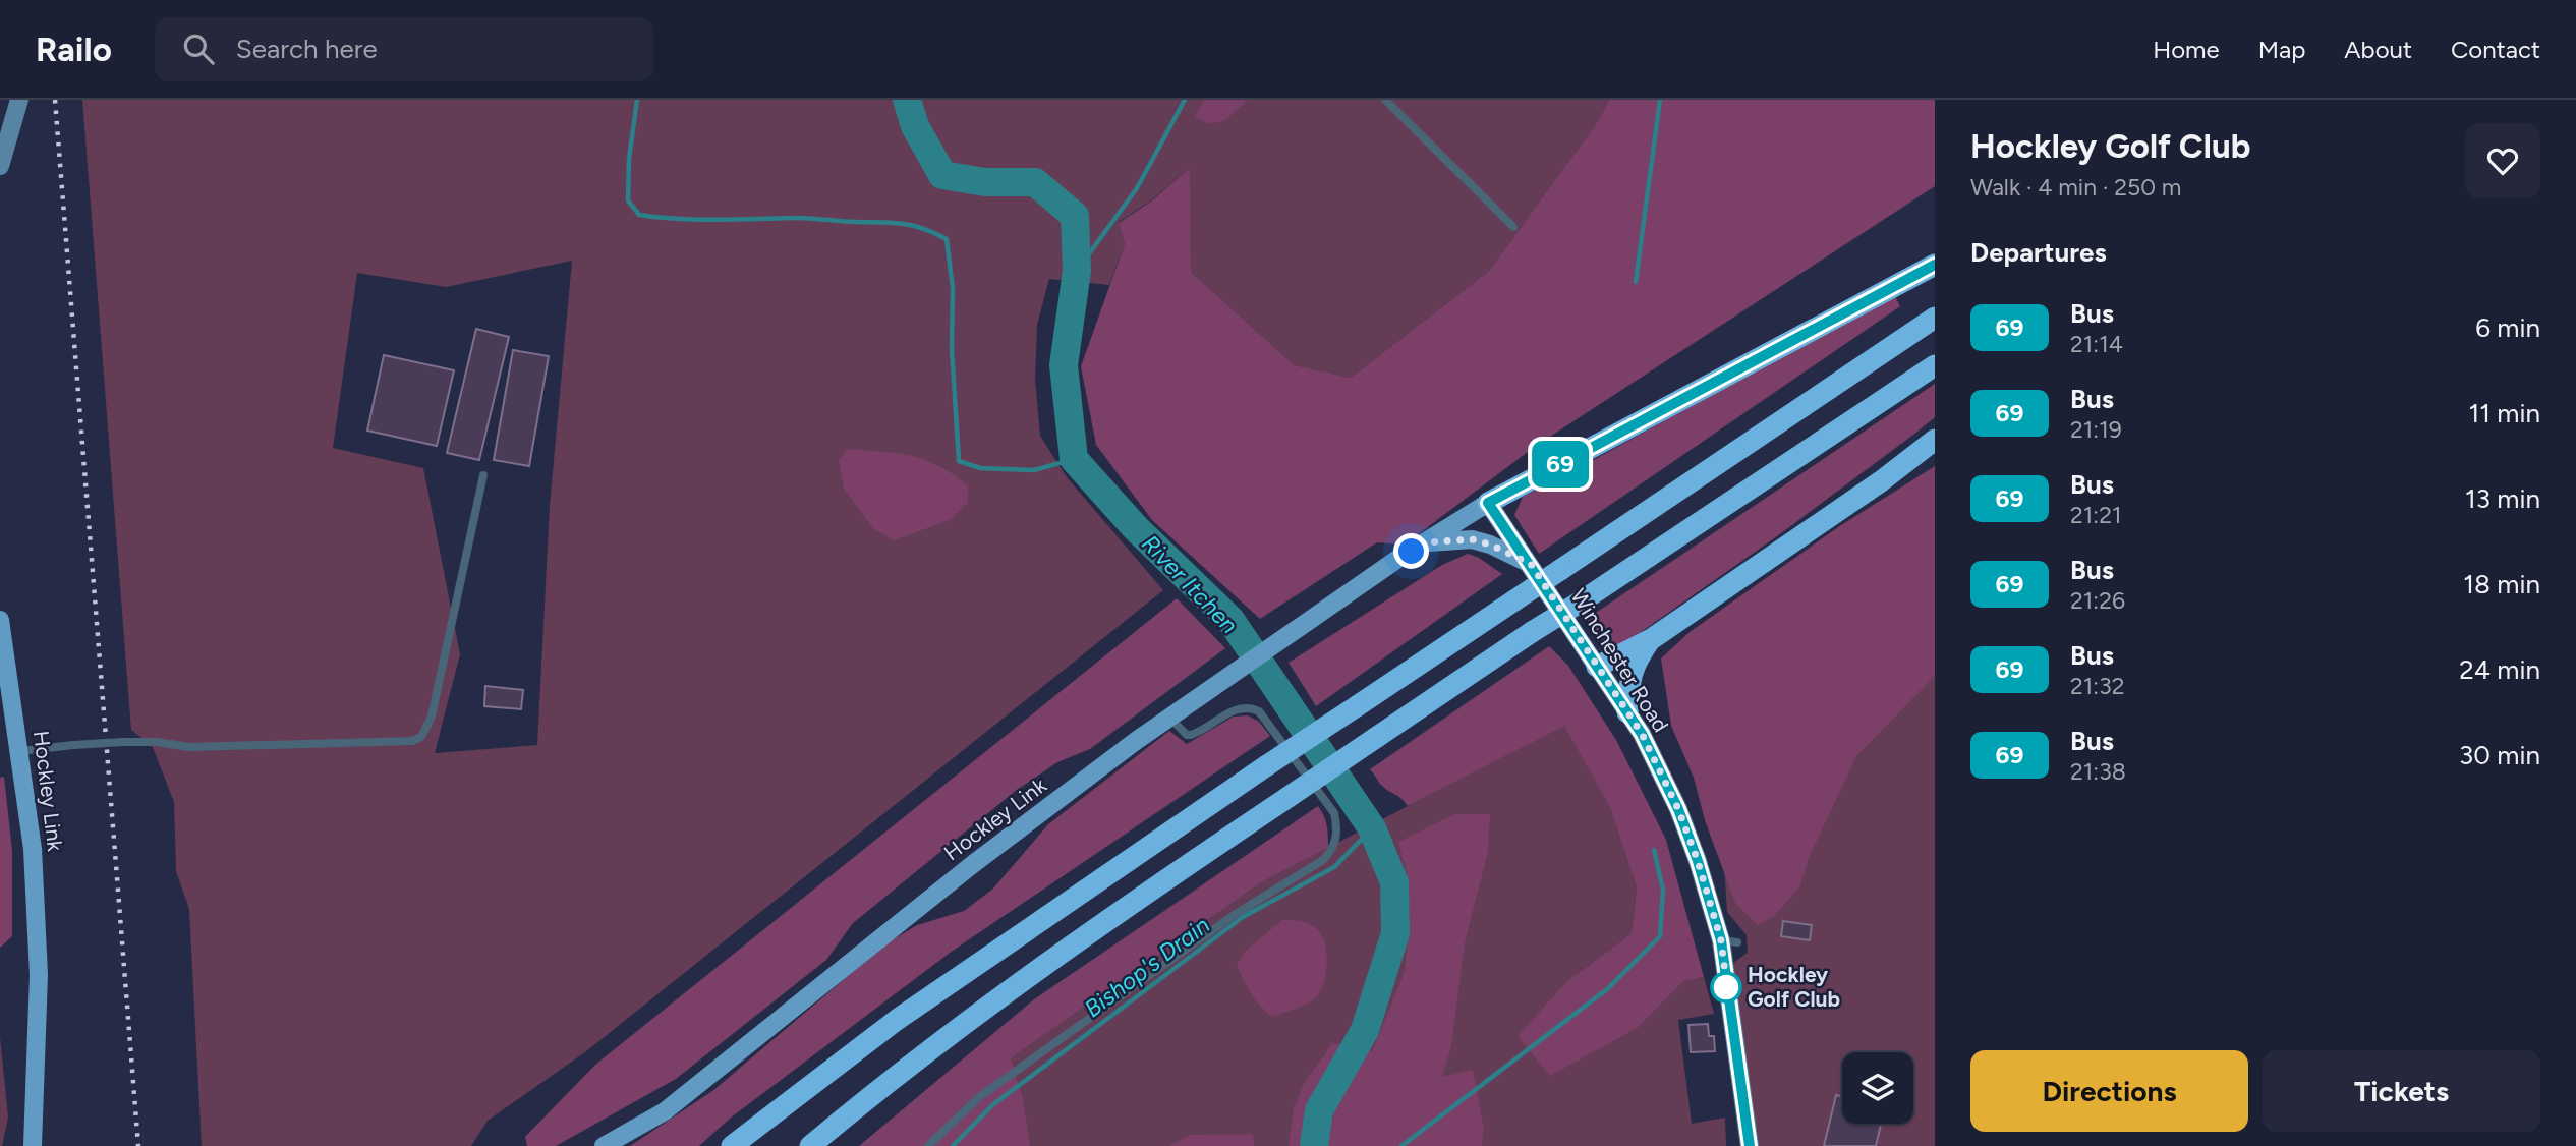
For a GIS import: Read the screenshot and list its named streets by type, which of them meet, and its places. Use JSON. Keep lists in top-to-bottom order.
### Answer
{
  "streets": {
    "main road": ["Winchester Road", "Hockley Link"]
  },
  "crossings": [
    ["Winchester Road", "Hockley Link"]
  ],
  "water": ["River Itchen", "Bishop's Drain"],
  "places": ["Hockley Golf Club"],
  "lines": ["bus line 69"],
  "page": {
    "header": "Railo",
    "search": "Search here",
    "nav": [
      "Home",
      "Map",
      "About",
      "Contact"
    ],
    "on_map": "69",
    "heading": [
      ["Hockley Golf Club", "Walk · 4 min · 250 m"],
      "Departures"
    ],
    "list": [
      {
        "mark": "69",
        "name": "Bus",
        "note": "21:14",
        "value": "6 min"
      },
      {
        "mark": "69",
        "name": "Bus",
        "note": "21:19",
        "value": "11 min"
      },
      {
        "mark": "69",
        "name": "Bus",
        "note": "21:21",
        "value": "13 min"
      },
      {
        "mark": "69",
        "name": "Bus",
        "note": "21:26",
        "value": "18 min"
      },
      {
        "mark": "69",
        "name": "Bus",
        "note": "21:32",
        "value": "24 min"
      },
      {
        "mark": "69",
        "name": "Bus",
        "note": "21:38",
        "value": "30 min"
      }
    ],
    "buttons": ["Directions", "Tickets"]
  }
}
